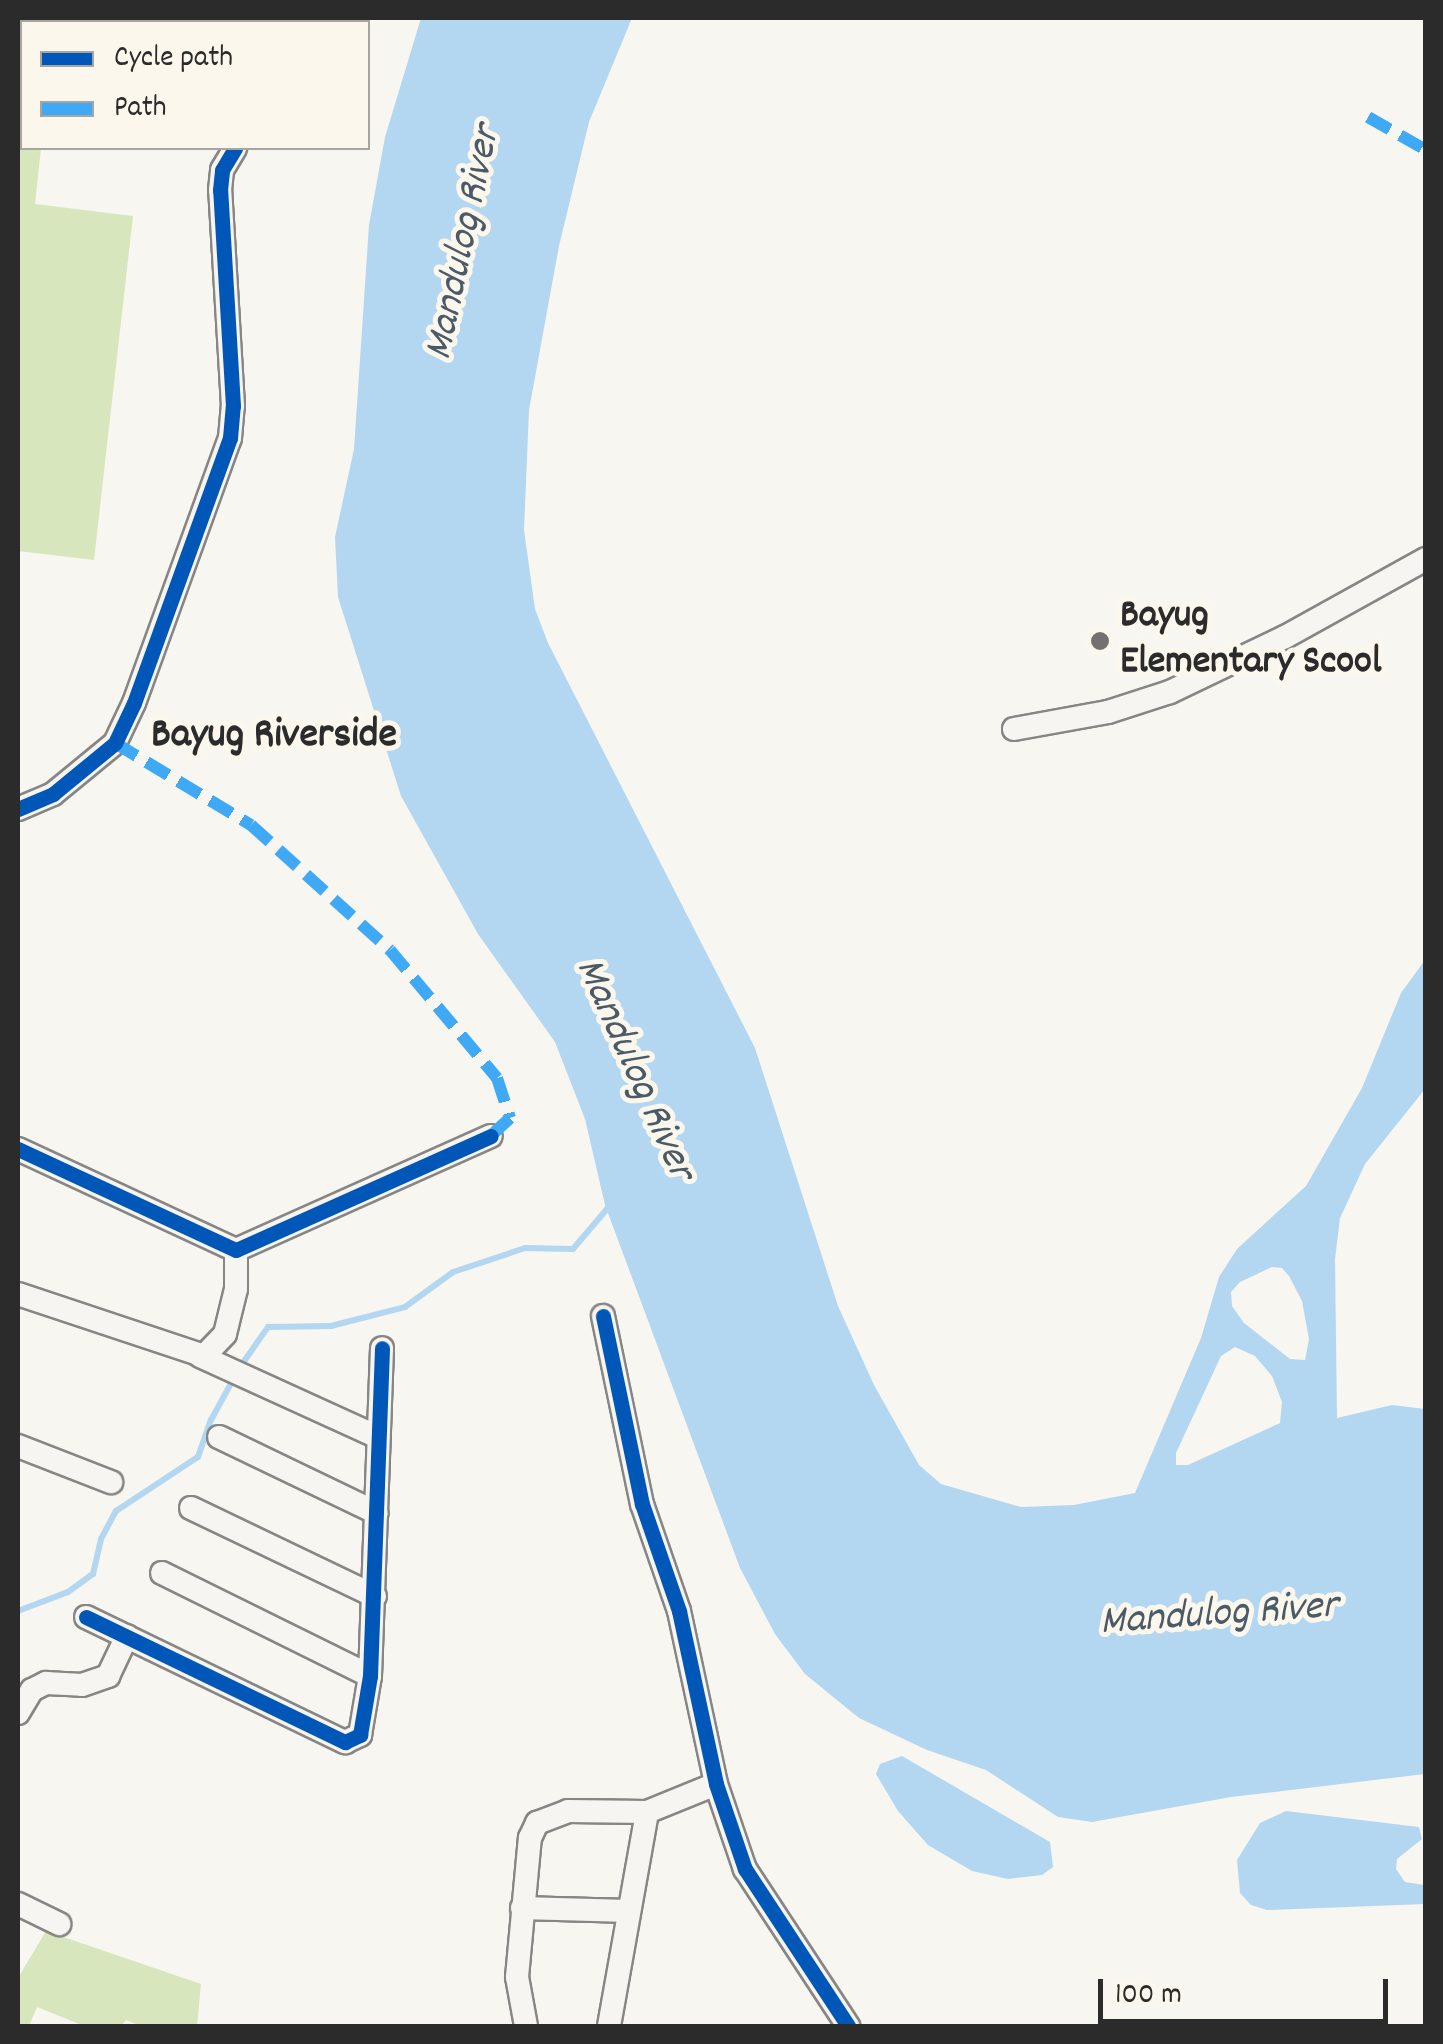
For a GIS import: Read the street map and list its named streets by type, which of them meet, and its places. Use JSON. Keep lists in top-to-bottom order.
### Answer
{
  "districts": ["Bayug Riverside"],
  "water": ["Mandulog River"],
  "places": ["Bayug Elementary Scool"],
  "legend": ["Cycle path", "Path"],
  "scale_bar": "100 m"
}
